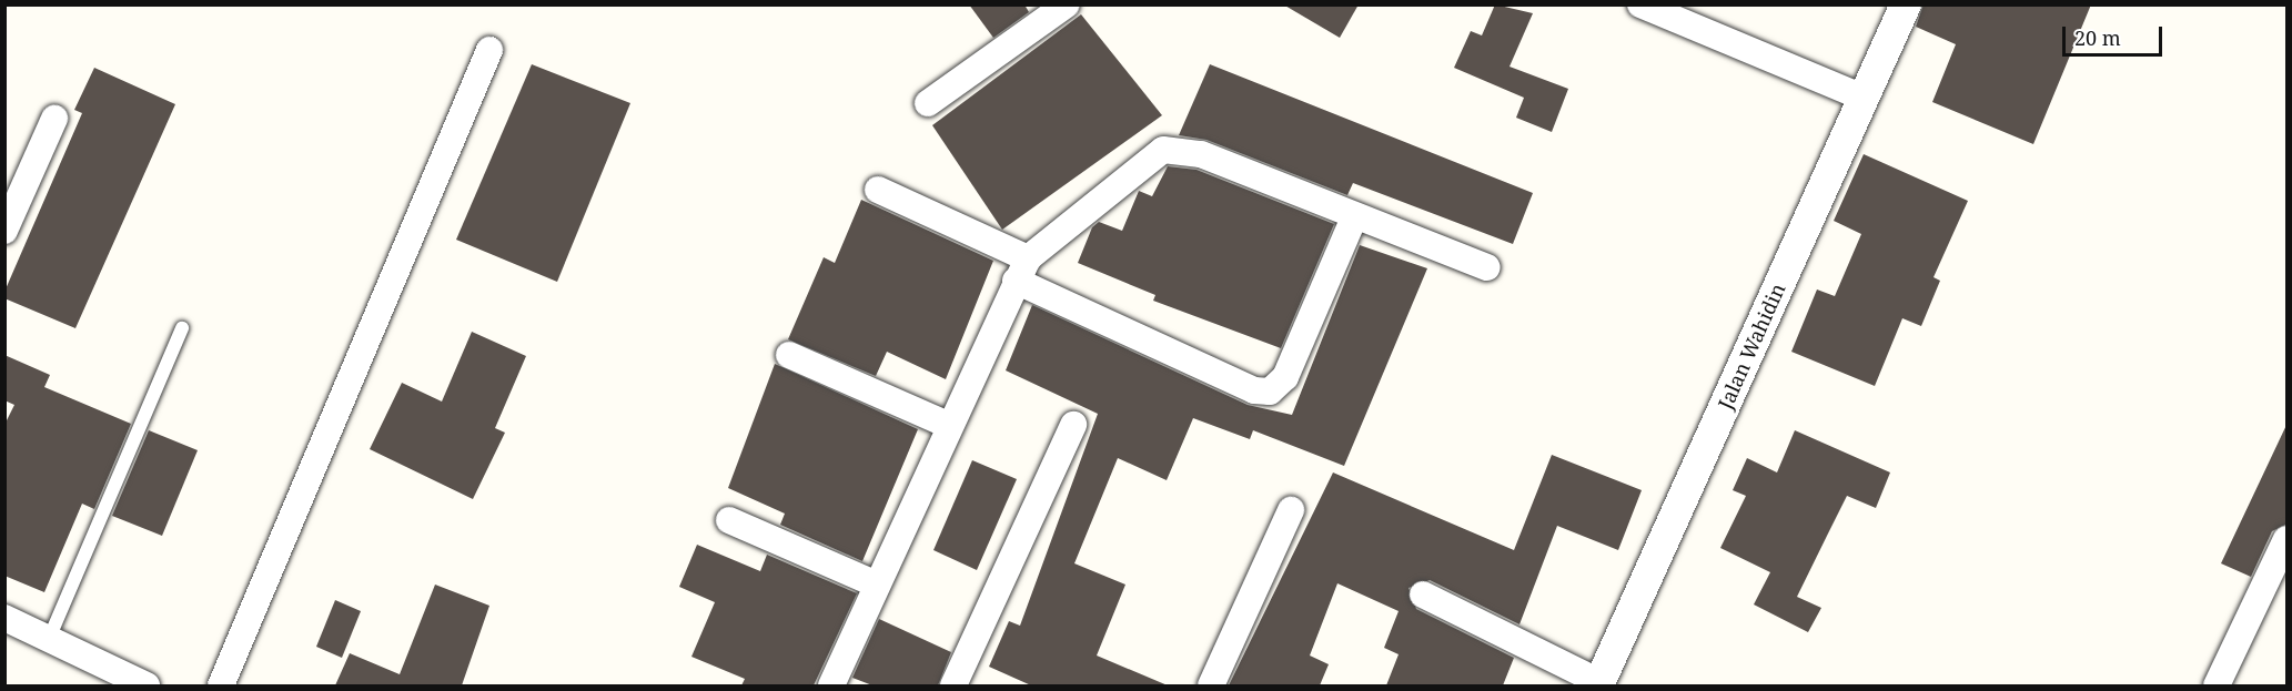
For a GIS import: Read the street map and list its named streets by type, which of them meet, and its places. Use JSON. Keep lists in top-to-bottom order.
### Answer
{
  "streets": {
    "street": ["Jalan Wahidin"]
  },
  "scale_bar": "20 m"
}
